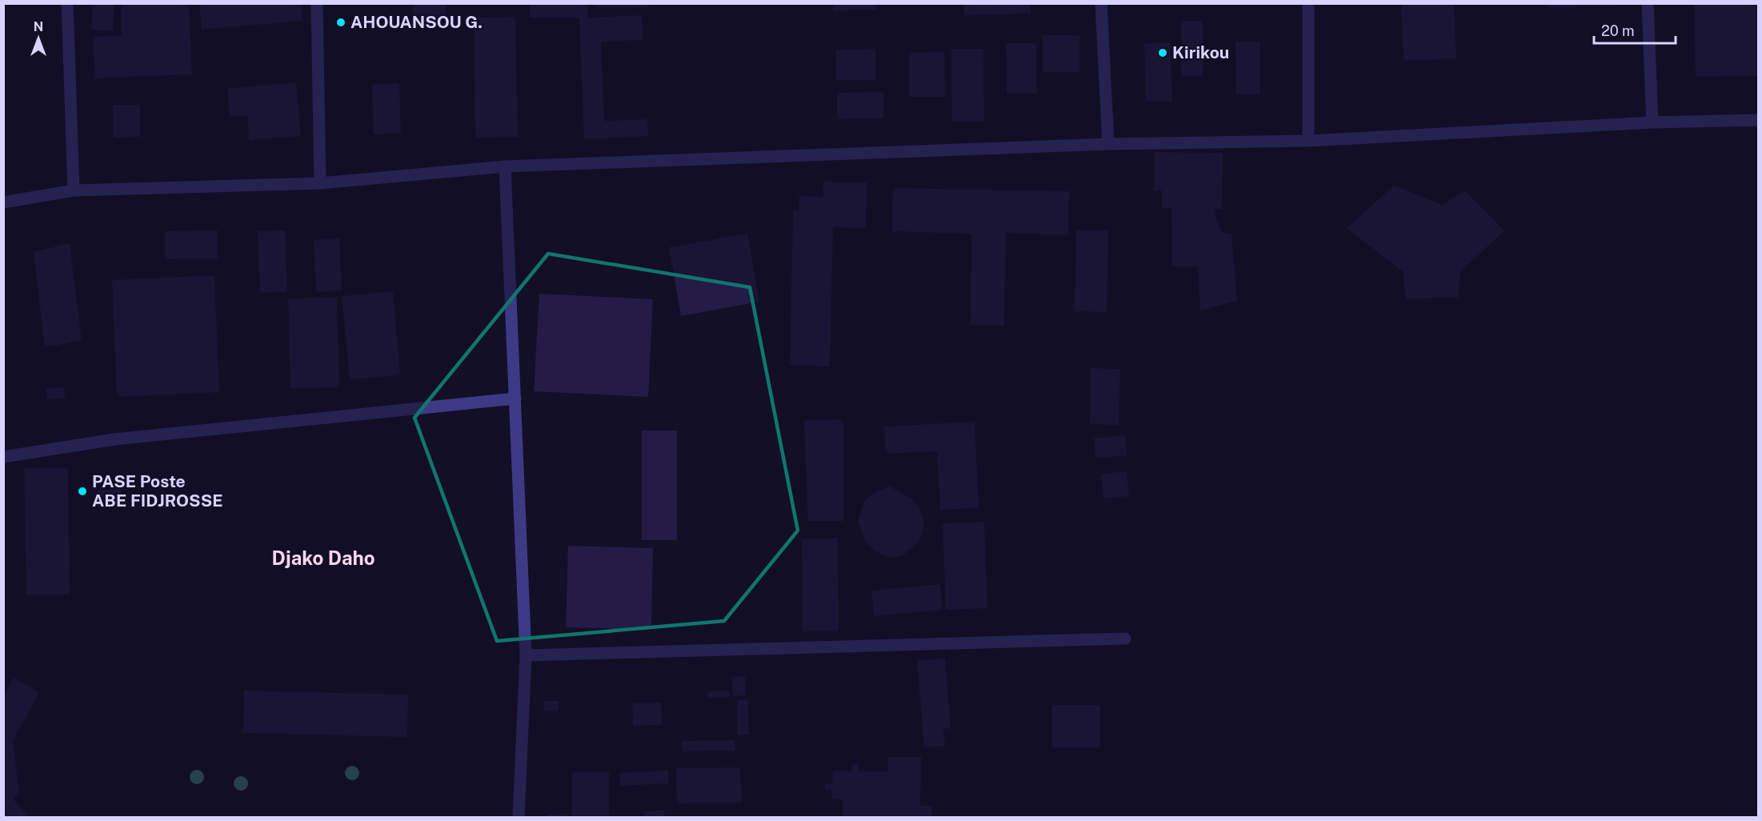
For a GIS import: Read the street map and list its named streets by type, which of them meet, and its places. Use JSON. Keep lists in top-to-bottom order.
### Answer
{
  "districts": ["Djako Daho"],
  "places": ["AHOUANSOU G.", "Kirikou", "PASE Poste ABE FIDJROSSE"],
  "scale_bar": "20 m",
  "north": "top"
}
